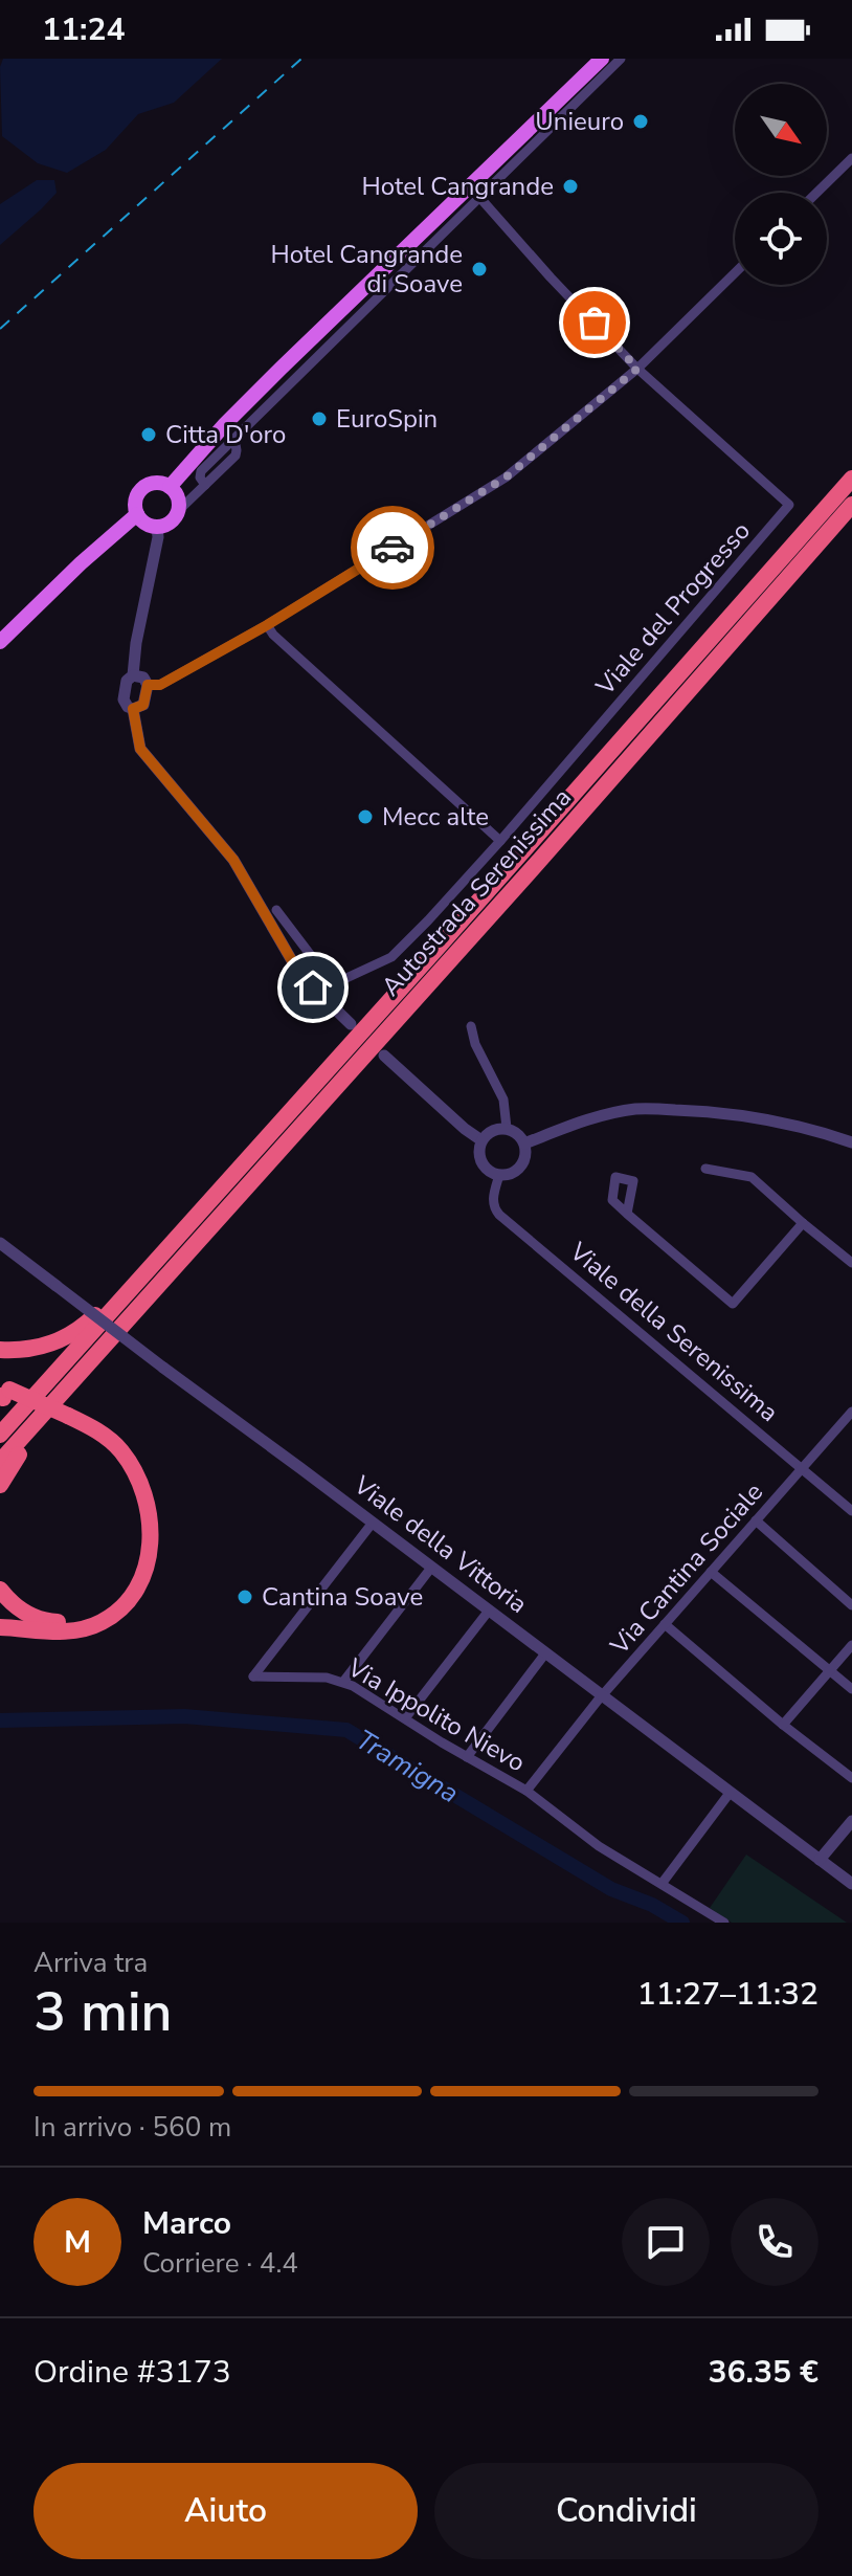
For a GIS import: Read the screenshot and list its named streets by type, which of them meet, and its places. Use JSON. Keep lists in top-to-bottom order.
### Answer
{
  "streets": {
    "highway": ["Autostrada Serenissima"],
    "street": [
      "Viale del Progresso",
      "Viale della Serenissima",
      "Viale della Vittoria",
      "Via Cantina Sociale",
      "Via Ippolito Nievo"
    ]
  },
  "crossings": [
    ["Viale della Serenissima", "Via Cantina Sociale"],
    ["Viale della Vittoria", "Via Cantina Sociale"],
    ["Viale della Vittoria", "Via Ippolito Nievo"],
    ["Via Cantina Sociale", "Via Ippolito Nievo"]
  ],
  "water": ["Tramigna"],
  "places": [
    "Unieuro",
    "Hotel Cangrande",
    "Hotel Cangrande di Soave",
    "EuroSpin",
    "Citta D'oro",
    "Mecc alte",
    "Cantina Soave"
  ],
  "north": "bottom right",
  "page": {
    "status": "11:24",
    "heading": ["3 min", "Arriva tra", "11:27–11:32"],
    "panel": [
      "Marco",
      "Corriere · 4.4",
      "Ordine #3173",
      "36.35 €"
    ],
    "bar": "In arrivo · 560 m",
    "round": "M",
    "buttons": ["Aiuto", "Condividi"]
  }
}
